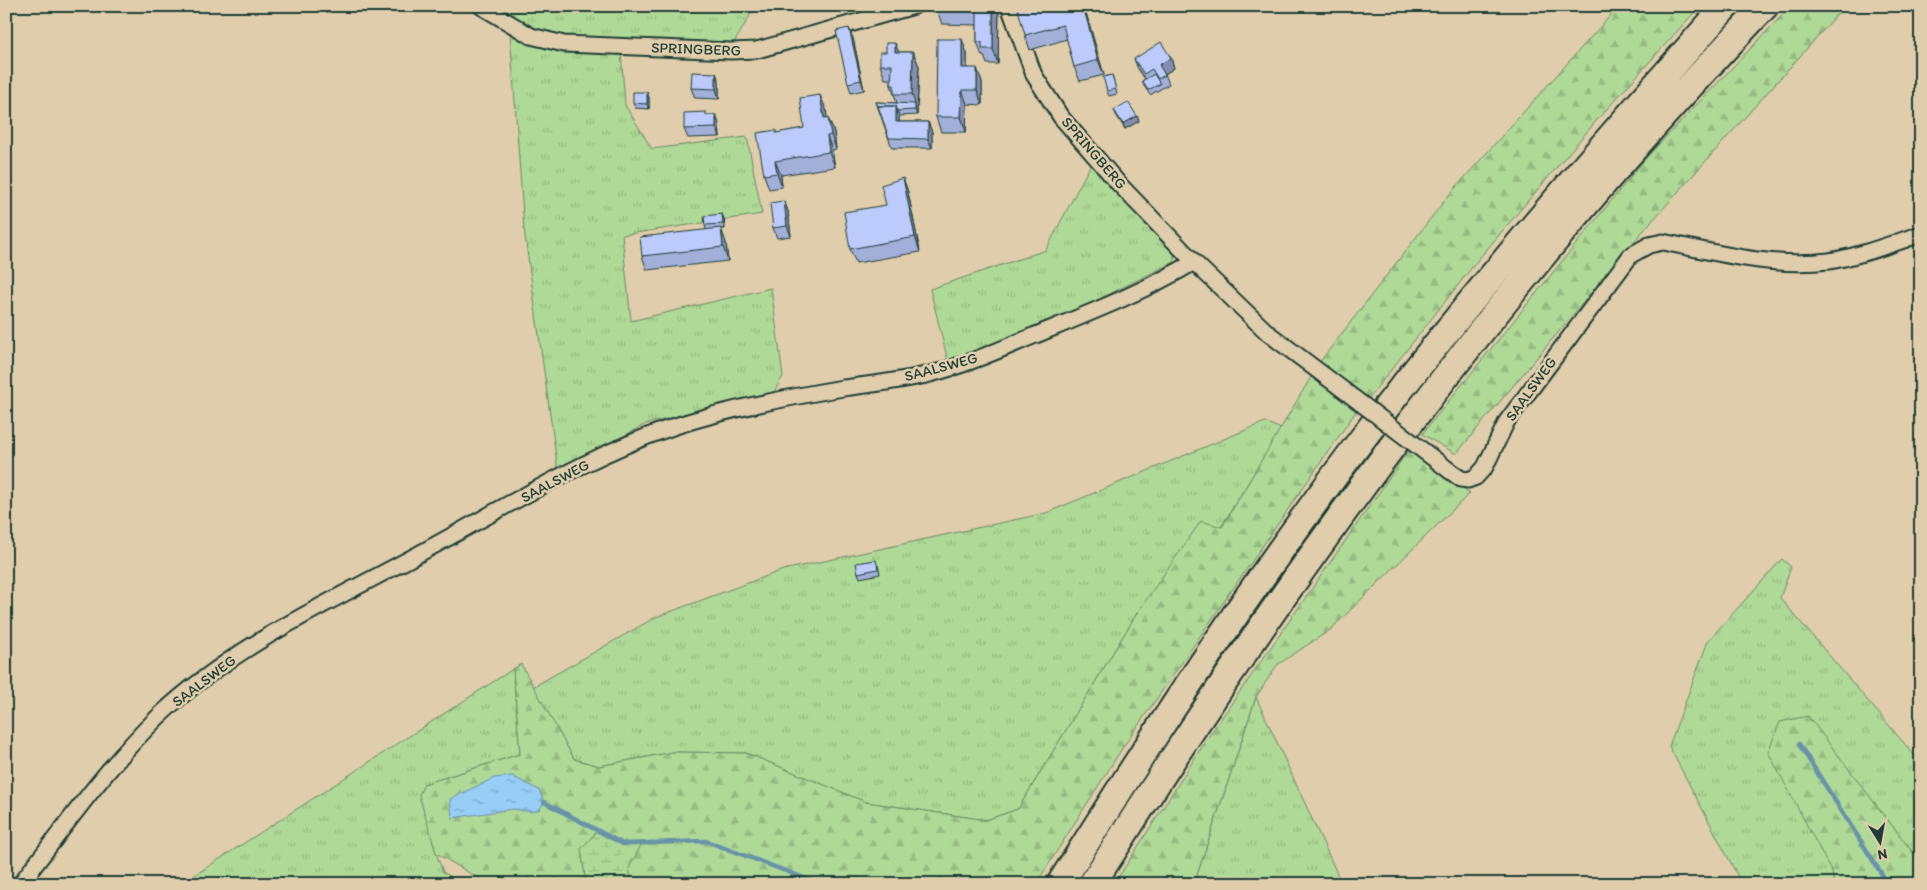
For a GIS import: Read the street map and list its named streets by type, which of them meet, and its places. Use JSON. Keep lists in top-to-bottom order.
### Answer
{
  "streets": {
    "street": ["SPRINGBERG", "SAALSWEG"]
  },
  "crossings": [
    ["SPRINGBERG", "SAALSWEG"]
  ],
  "north": "bottom"
}
